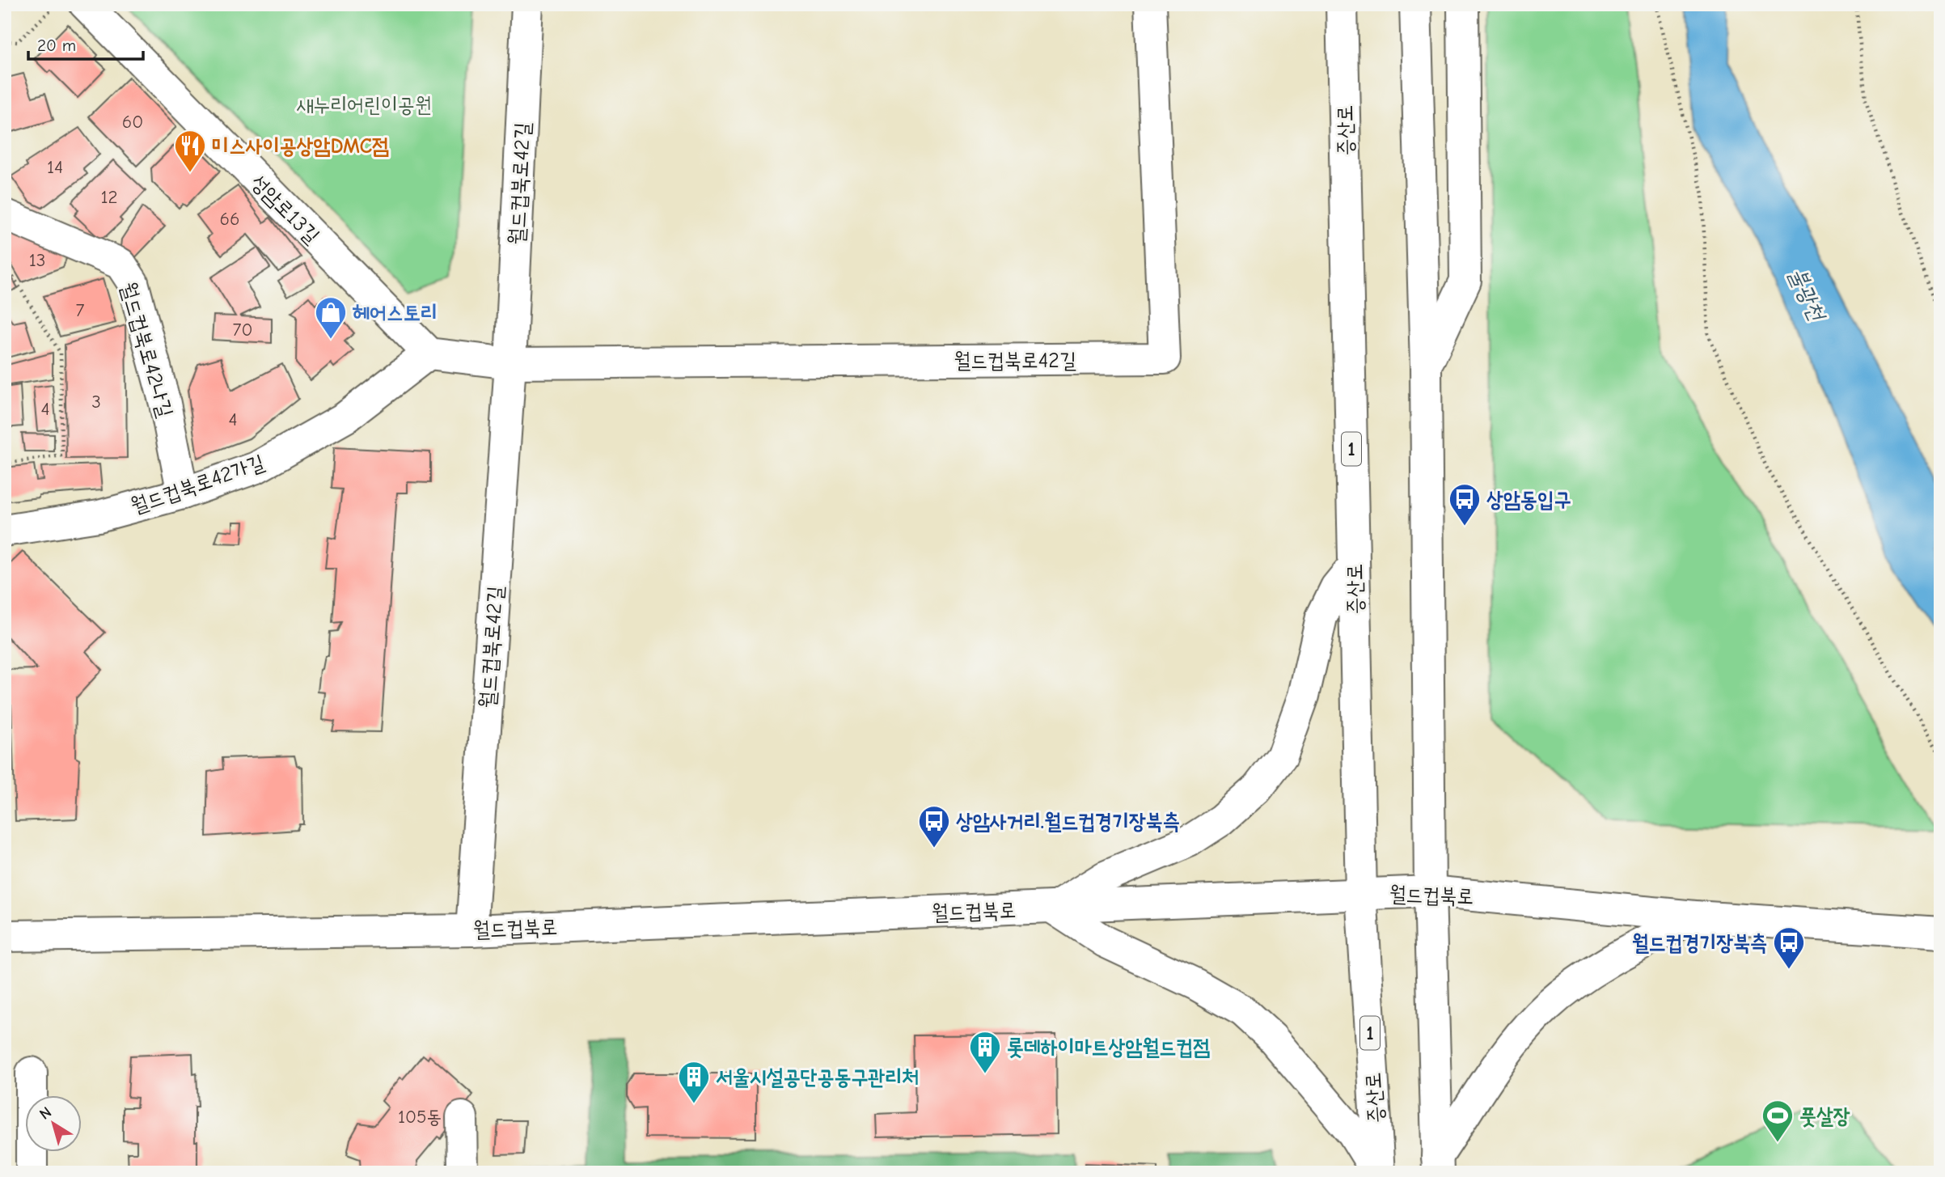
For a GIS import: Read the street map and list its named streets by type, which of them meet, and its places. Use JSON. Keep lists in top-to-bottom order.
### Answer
{
  "streets": {
    "main road": [
      "증산로",
      "월드컵북로42길",
      "성암로13길",
      "월드컵북로42나길",
      "1",
      "월드컵북로42가길",
      "월드컵북로"
    ]
  },
  "crossings": [
    ["증산로", "월드컵북로"],
    ["월드컵북로42길", "월드컵북로"],
    ["성암로13길", "월드컵북로42가길"],
    ["월드컵북로42나길", "월드컵북로42가길"]
  ],
  "water": ["불광천"],
  "parks": ["새누리어린이공원"],
  "places": {
    "restaurant": ["미스사이공상암DMC점"],
    "shop": ["헤어스토리"],
    "bus stop": ["상암동입구", "상암사거리.월드컵경기장북측", "월드컵경기장북측"],
    "building": ["롯데하이마트상암월드컵점", "서울시설공단공동구관리처"],
    "sports": ["풋살장"]
  },
  "house_numbers": [
    "60",
    "14",
    "12",
    "66",
    "13",
    "7",
    "70",
    "3",
    "4",
    "4",
    "105동"
  ],
  "scale_bar": "20 m",
  "north": "top left"
}
